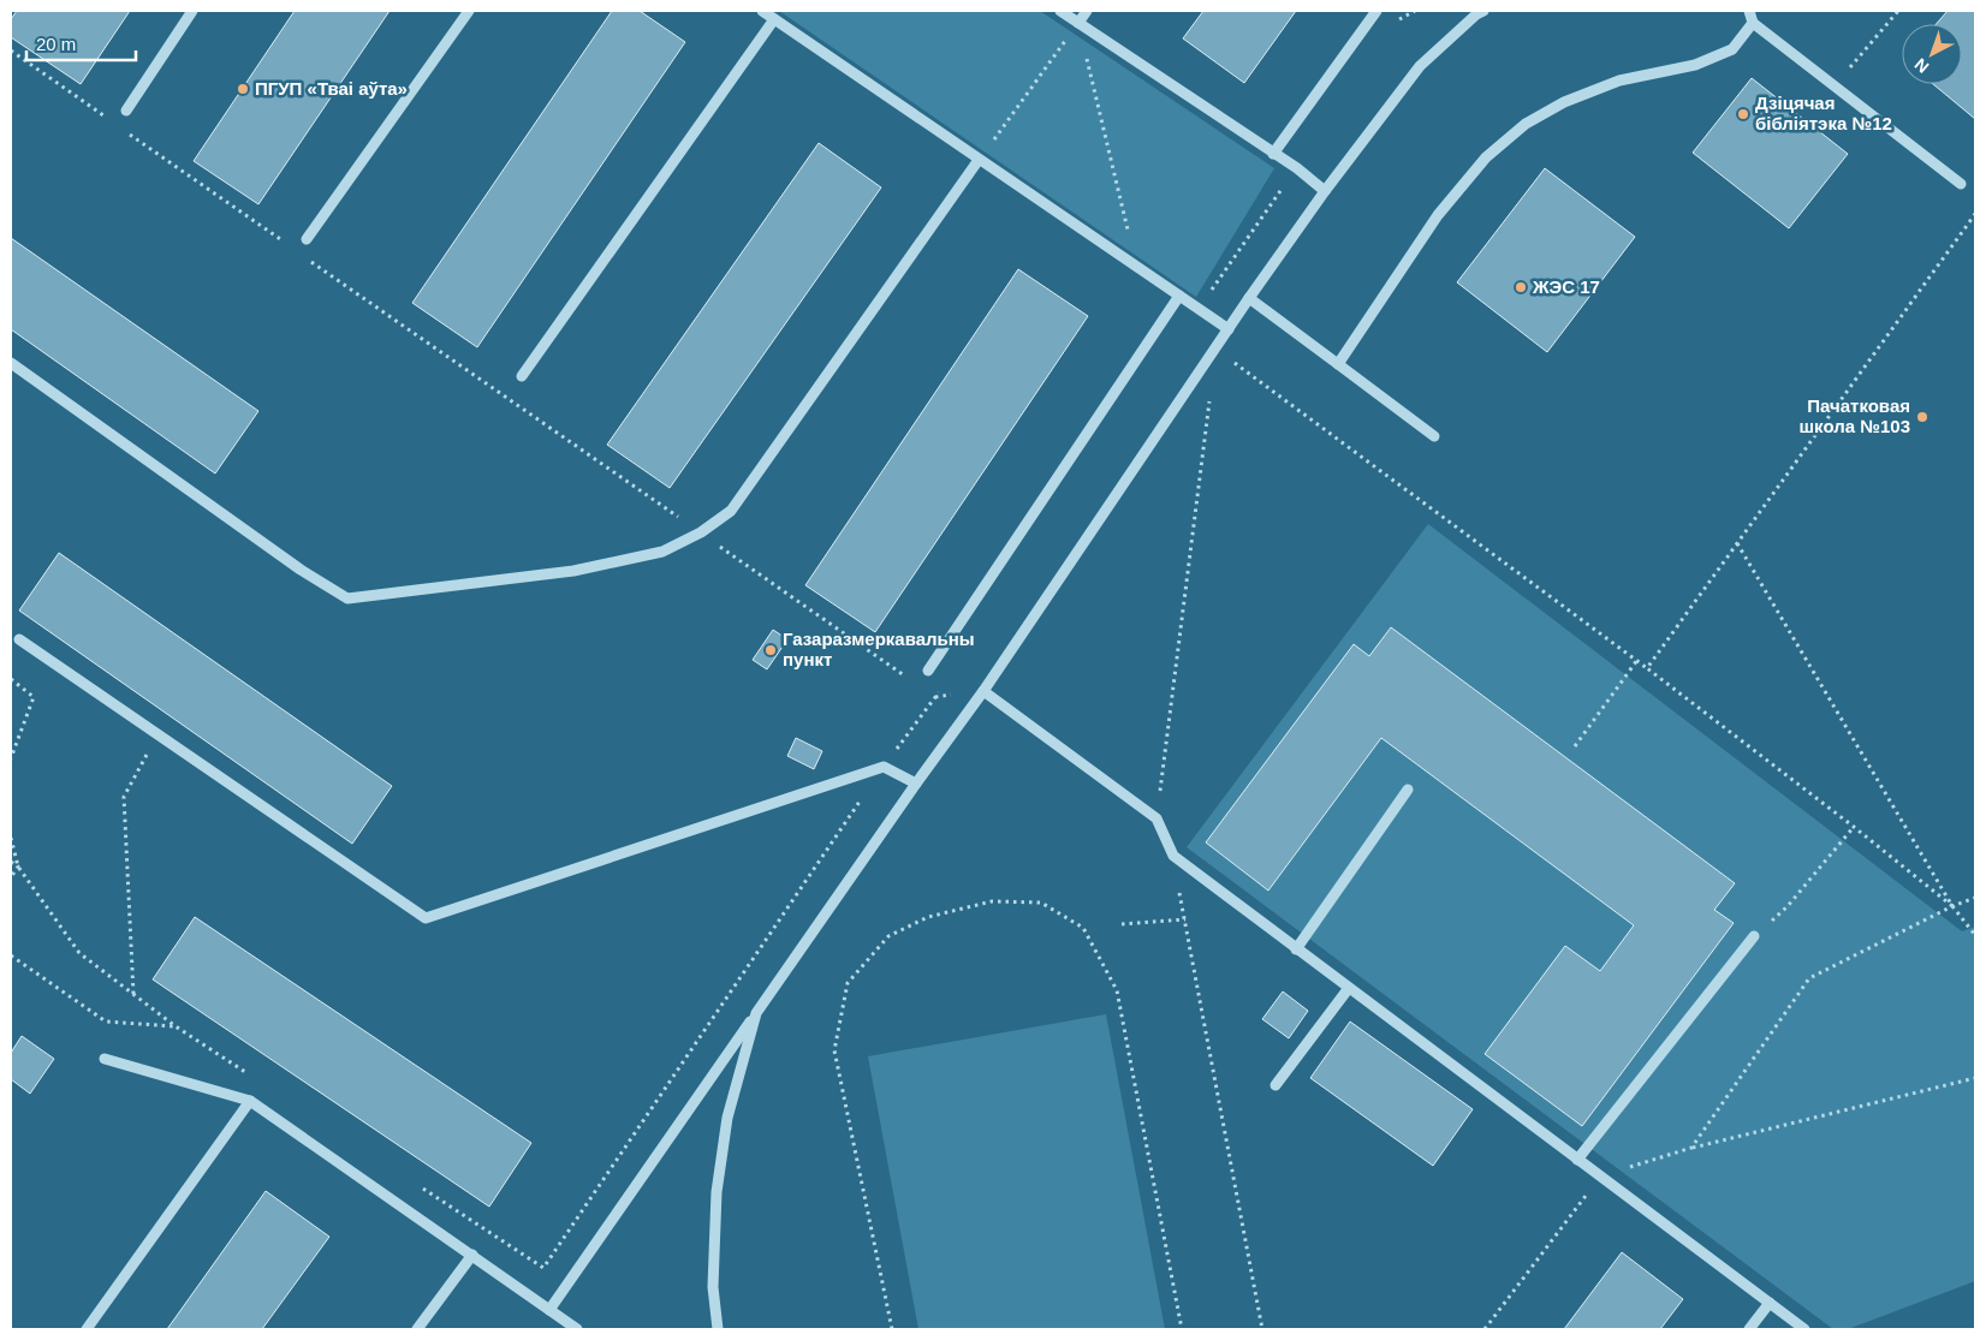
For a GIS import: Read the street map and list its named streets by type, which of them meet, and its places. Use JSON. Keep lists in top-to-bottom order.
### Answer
{
  "places": [
    "ПГУП «Тваі аўта»",
    "Дзіцячая бібліятэка №12",
    "ЖЭС 17",
    "Пачатковая школа №103",
    "Газаразмеркавальны пункт"
  ],
  "scale_bar": "20 m",
  "north": "bottom left"
}
